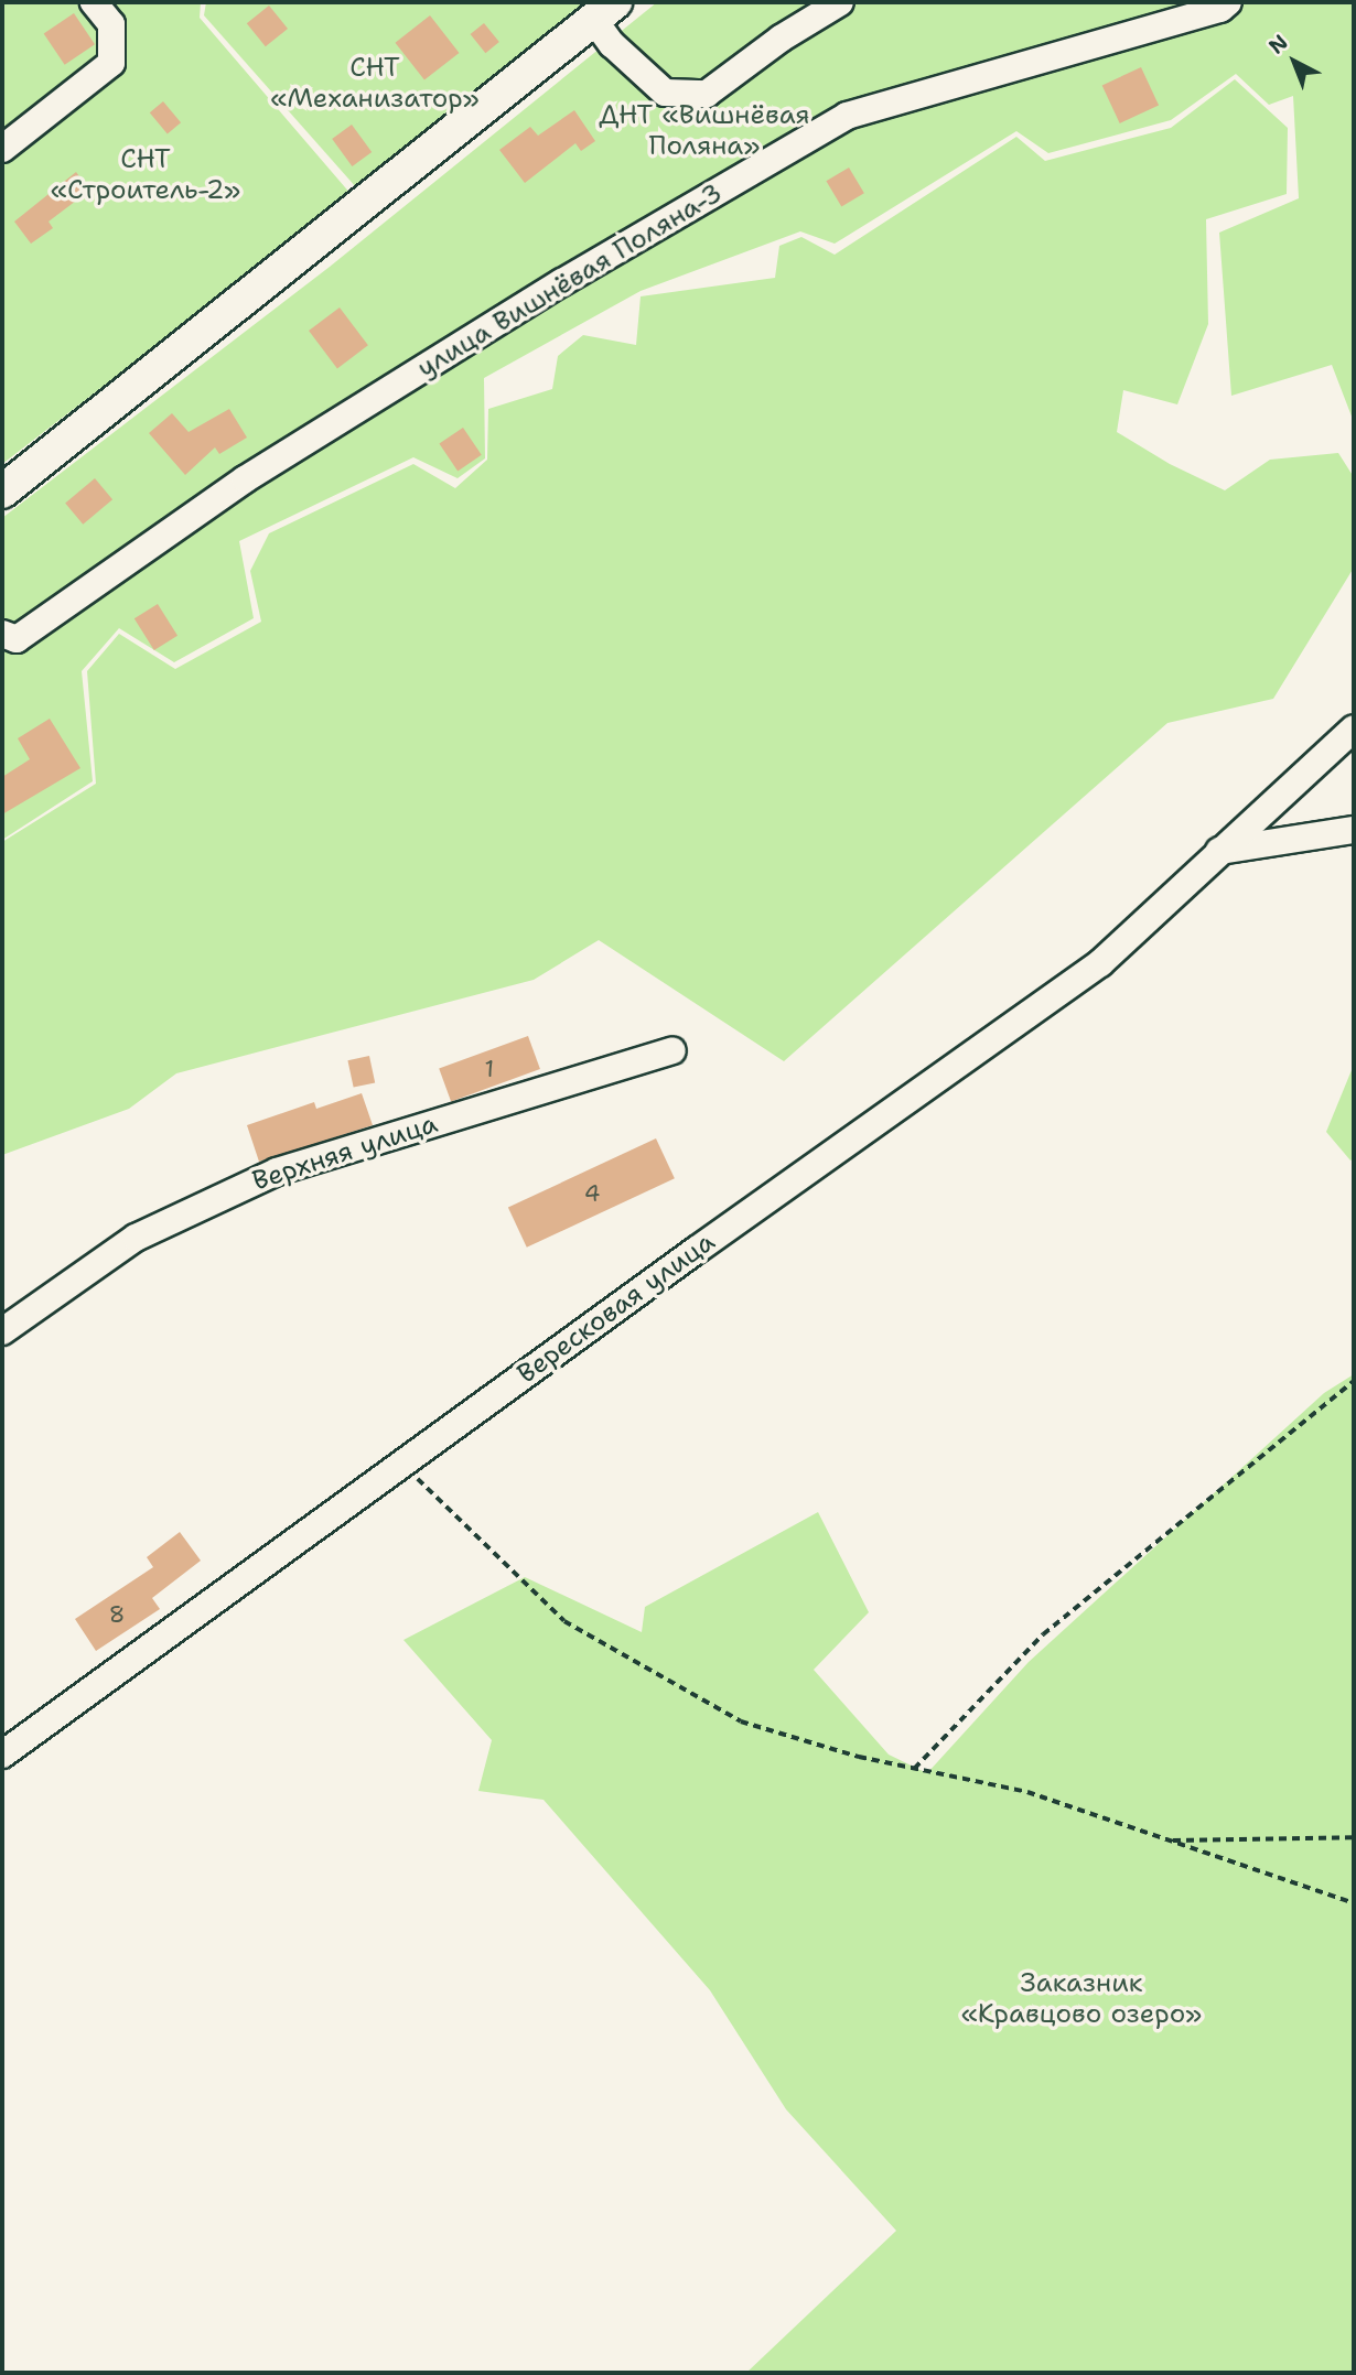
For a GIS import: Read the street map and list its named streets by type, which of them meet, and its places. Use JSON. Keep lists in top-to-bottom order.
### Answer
{
  "streets": {
    "street": ["улица Вишнёвая Поляна-3", "Верхняя улица", "Вересковая улица"]
  },
  "parks": [
    "СНТ «Механизатор»",
    "ДНТ «Вишнёвая Поляна»",
    "СНТ «Строитель-2»",
    "Заказник «Кравцово озеро»"
  ],
  "house_numbers": ["1", "4", "8"],
  "north": "top left"
}
